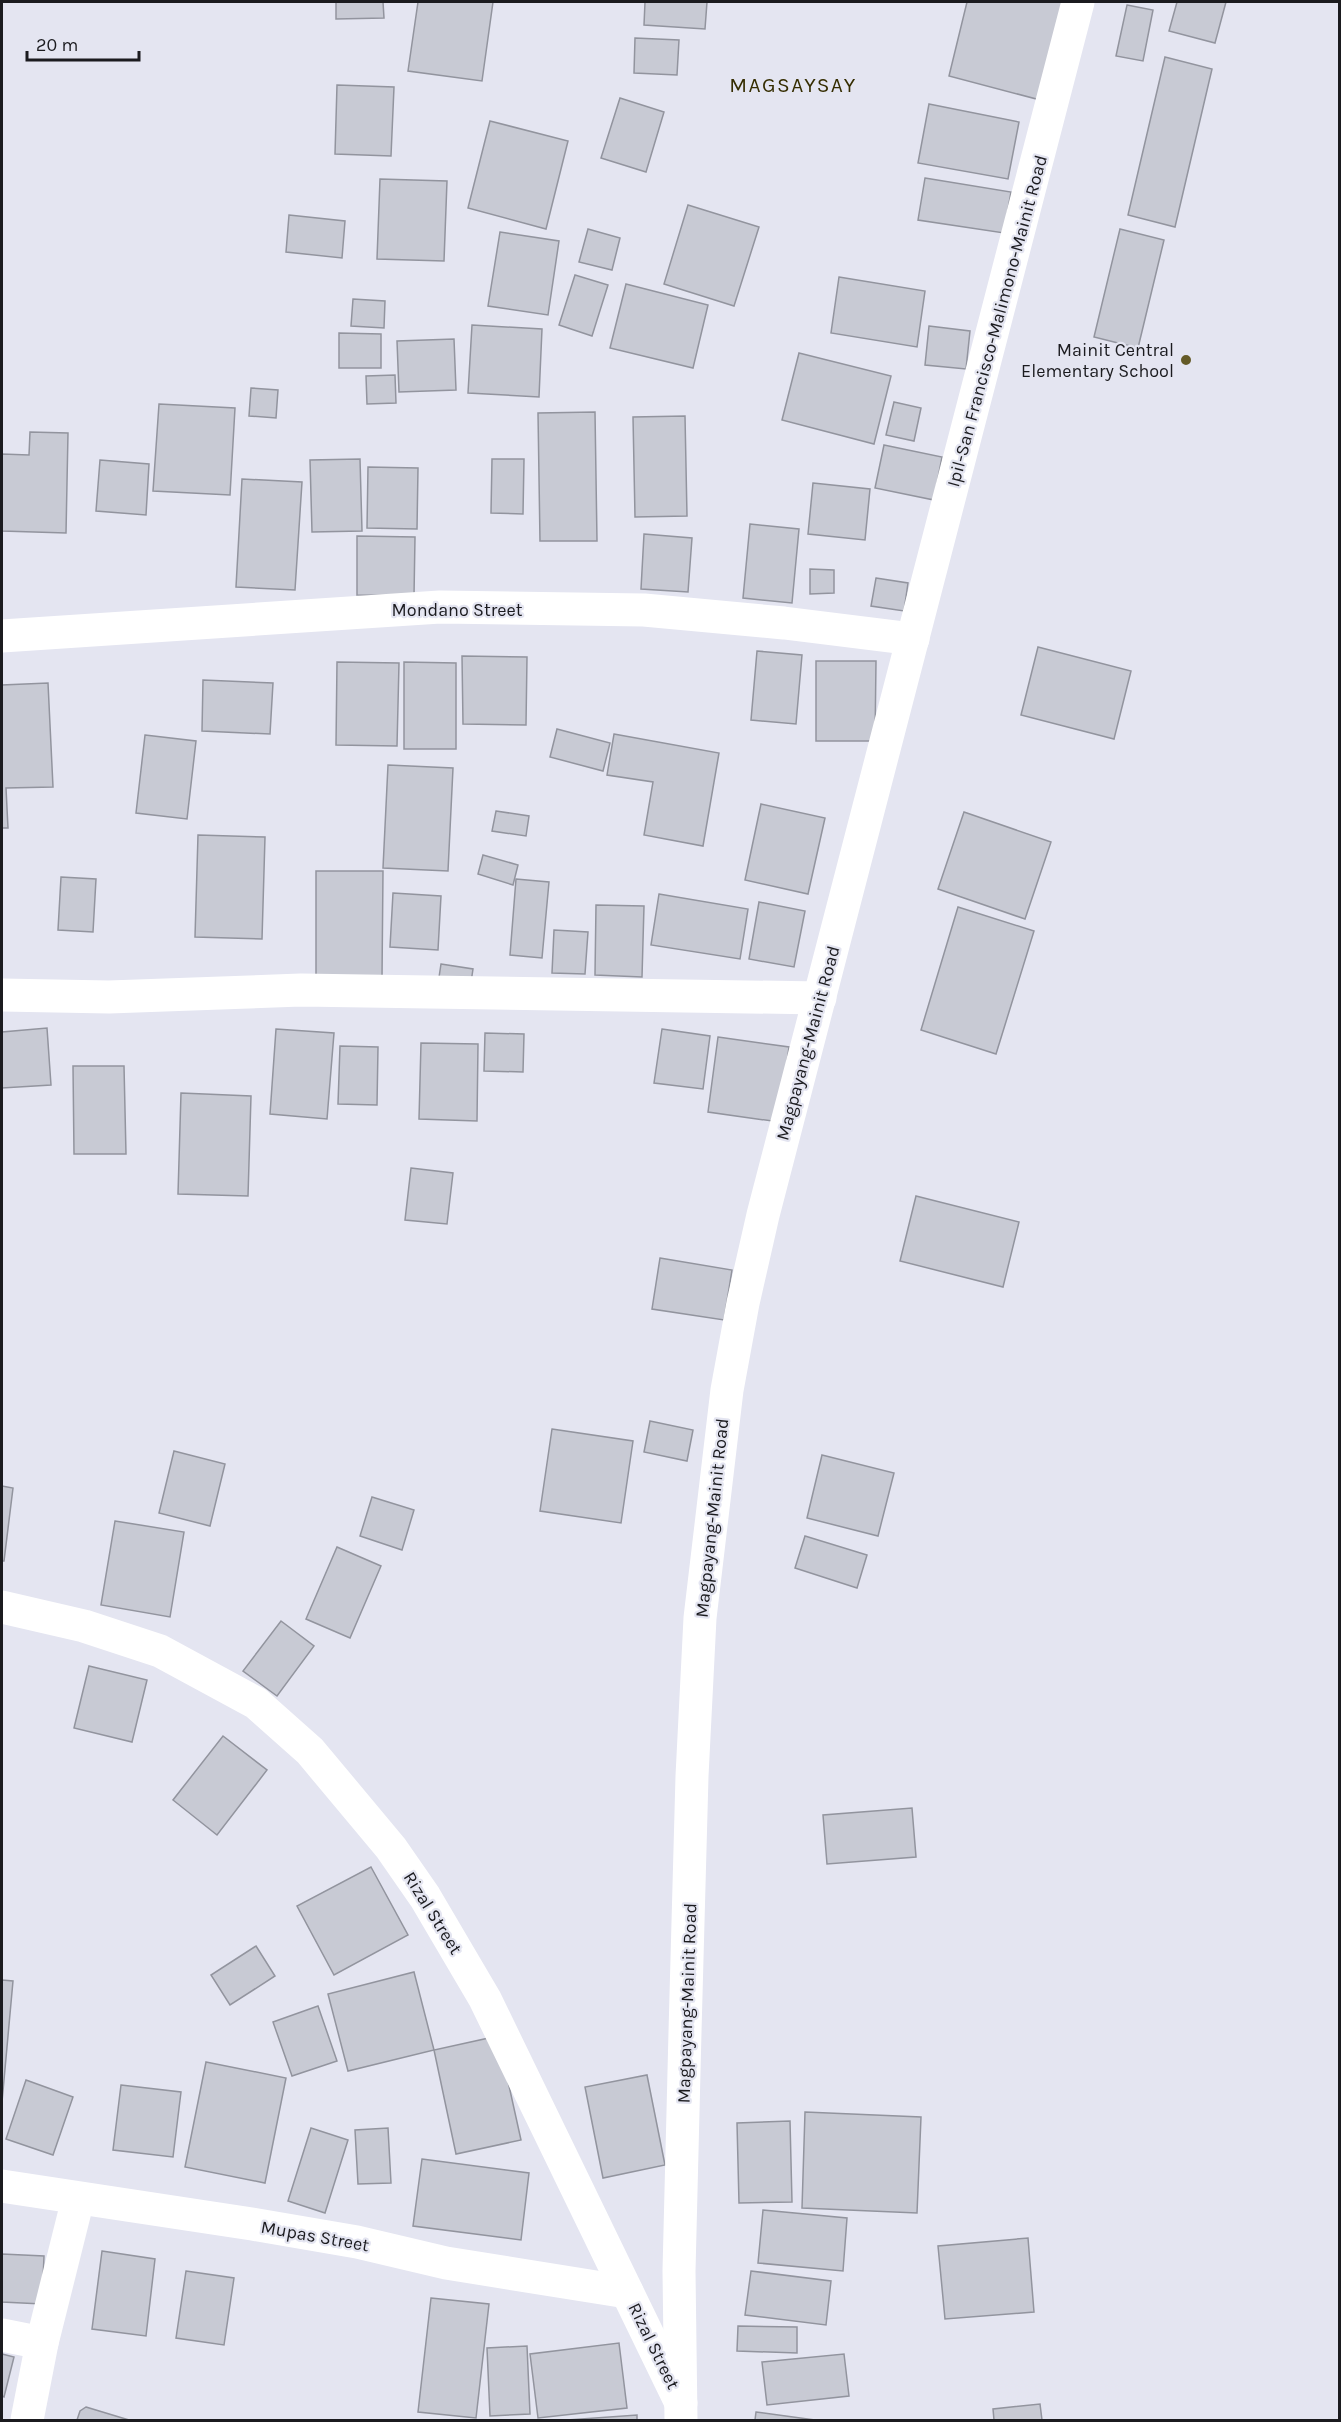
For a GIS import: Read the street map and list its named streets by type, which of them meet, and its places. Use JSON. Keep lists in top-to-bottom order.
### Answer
{
  "streets": {
    "street": [
      "Ipil-San Francisco-Malimono-Mainit Road",
      "Mondano Street",
      "Magpayang-Mainit Road",
      "Rizal Street",
      "Mupas Street"
    ]
  },
  "crossings": [
    ["Ipil-San Francisco-Malimono-Mainit Road", "Mondano Street"],
    ["Ipil-San Francisco-Malimono-Mainit Road", "Magpayang-Mainit Road"],
    ["Mondano Street", "Magpayang-Mainit Road"],
    ["Magpayang-Mainit Road", "Rizal Street"],
    ["Rizal Street", "Mupas Street"]
  ],
  "districts": ["MAGSAYSAY"],
  "places": ["Mainit Central Elementary School"],
  "scale_bar": "20 m"
}
